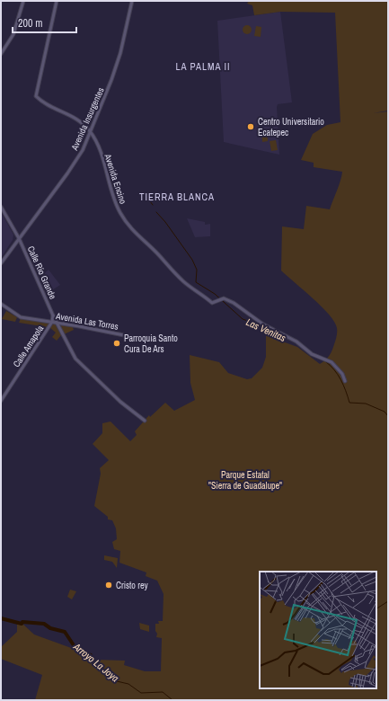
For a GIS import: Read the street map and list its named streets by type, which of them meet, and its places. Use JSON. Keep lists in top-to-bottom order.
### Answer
{
  "streets": {
    "main road": [
      "Avenida Insurgentes",
      "Avenida Encino",
      "Calle Río Grande",
      "Avenida Las Torres",
      "Calle Amapola"
    ]
  },
  "crossings": [
    ["Avenida Insurgentes", "Avenida Encino"],
    ["Avenida Insurgentes", "Calle Río Grande"],
    ["Calle Río Grande", "Avenida Las Torres"],
    ["Calle Río Grande", "Calle Amapola"],
    ["Avenida Las Torres", "Calle Amapola"]
  ],
  "districts": ["LA PALMA II", "TIERRA BLANCA"],
  "water": ["Las Venitas", "Arroyo La Joya"],
  "parks": ["Parque Estatal \"Sierra de Guadalupe\""],
  "places": ["Centro Universitario Ecatepec", "Parroquia Santo Cura De Ars", "Cristo rey"],
  "scale_bar": "200 m"
}
